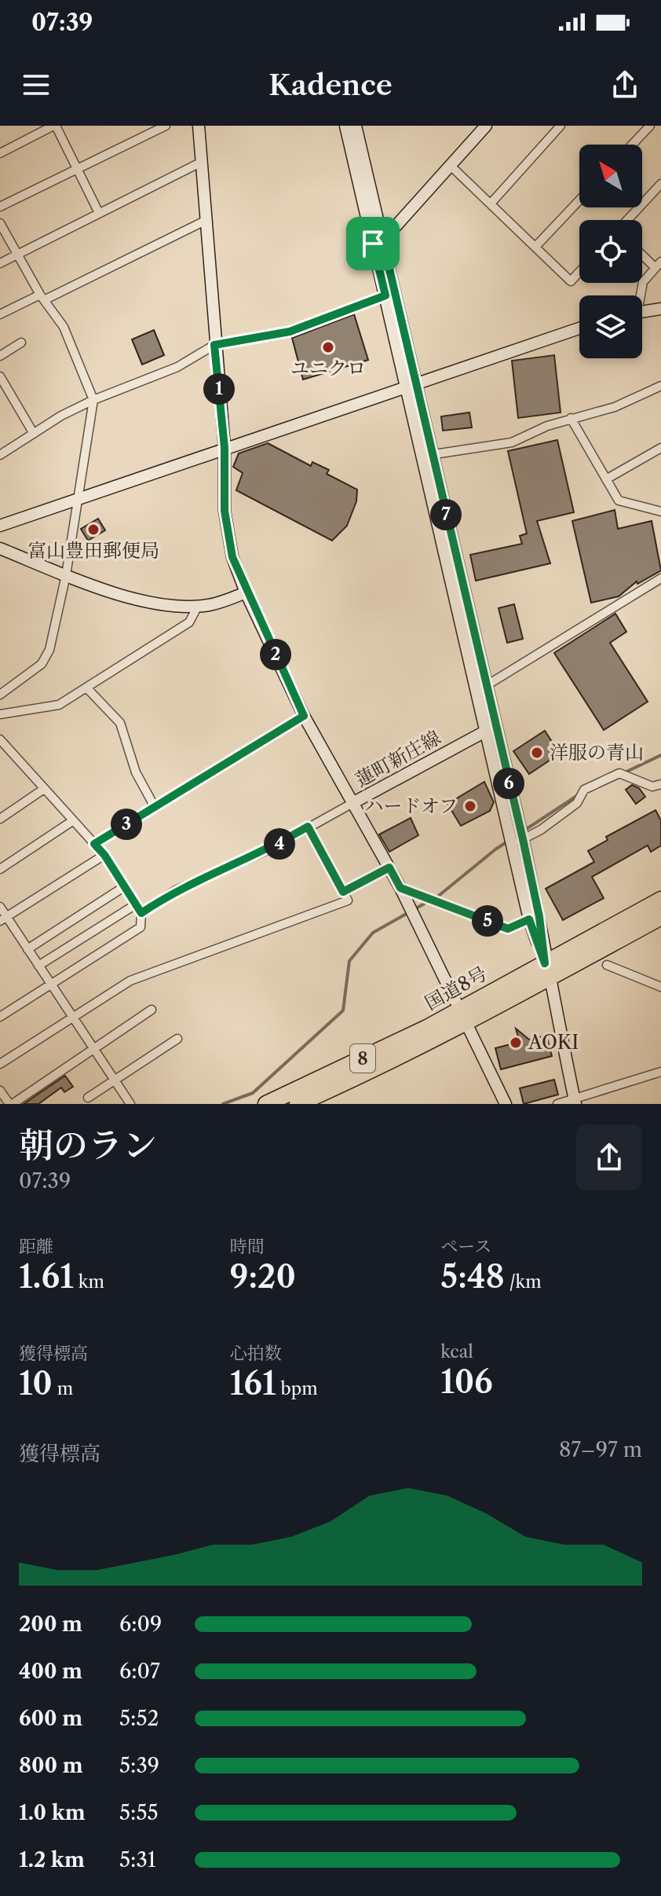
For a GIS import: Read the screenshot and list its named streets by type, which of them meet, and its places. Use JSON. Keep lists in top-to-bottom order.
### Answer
{
  "streets": {
    "highway": ["国道8号", "8"],
    "main road": ["蓮町新庄線"]
  },
  "places": [
    "ユニクロ",
    "富山豊田郵便局",
    "洋服の青山",
    "ハードオフ",
    "AOKI"
  ],
  "north": "top left",
  "page": {
    "status": "07:39",
    "header": "Kadence",
    "pins": [
      "1",
      "7",
      "2",
      "6",
      "3",
      "4",
      "5"
    ],
    "heading": ["朝のラン", "07:39"],
    "stats": [
      ["距離", "1.61 km"],
      ["時間", "9:20"],
      ["ペース", "5:48 /km"],
      ["獲得標高", "10 m"],
      ["心拍数", "161 bpm"],
      ["kcal", "106"]
    ],
    "chart": ["獲得標高", "87–97 m"],
    "list": [
      {
        "name": "200 m",
        "note": "6:09"
      },
      {
        "name": "400 m",
        "note": "6:07"
      },
      {
        "name": "600 m",
        "note": "5:52"
      },
      {
        "name": "800 m",
        "note": "5:39"
      },
      {
        "name": "1.0 km",
        "note": "5:55"
      },
      {
        "name": "1.2 km",
        "note": "5:31"
      }
    ]
  }
}
